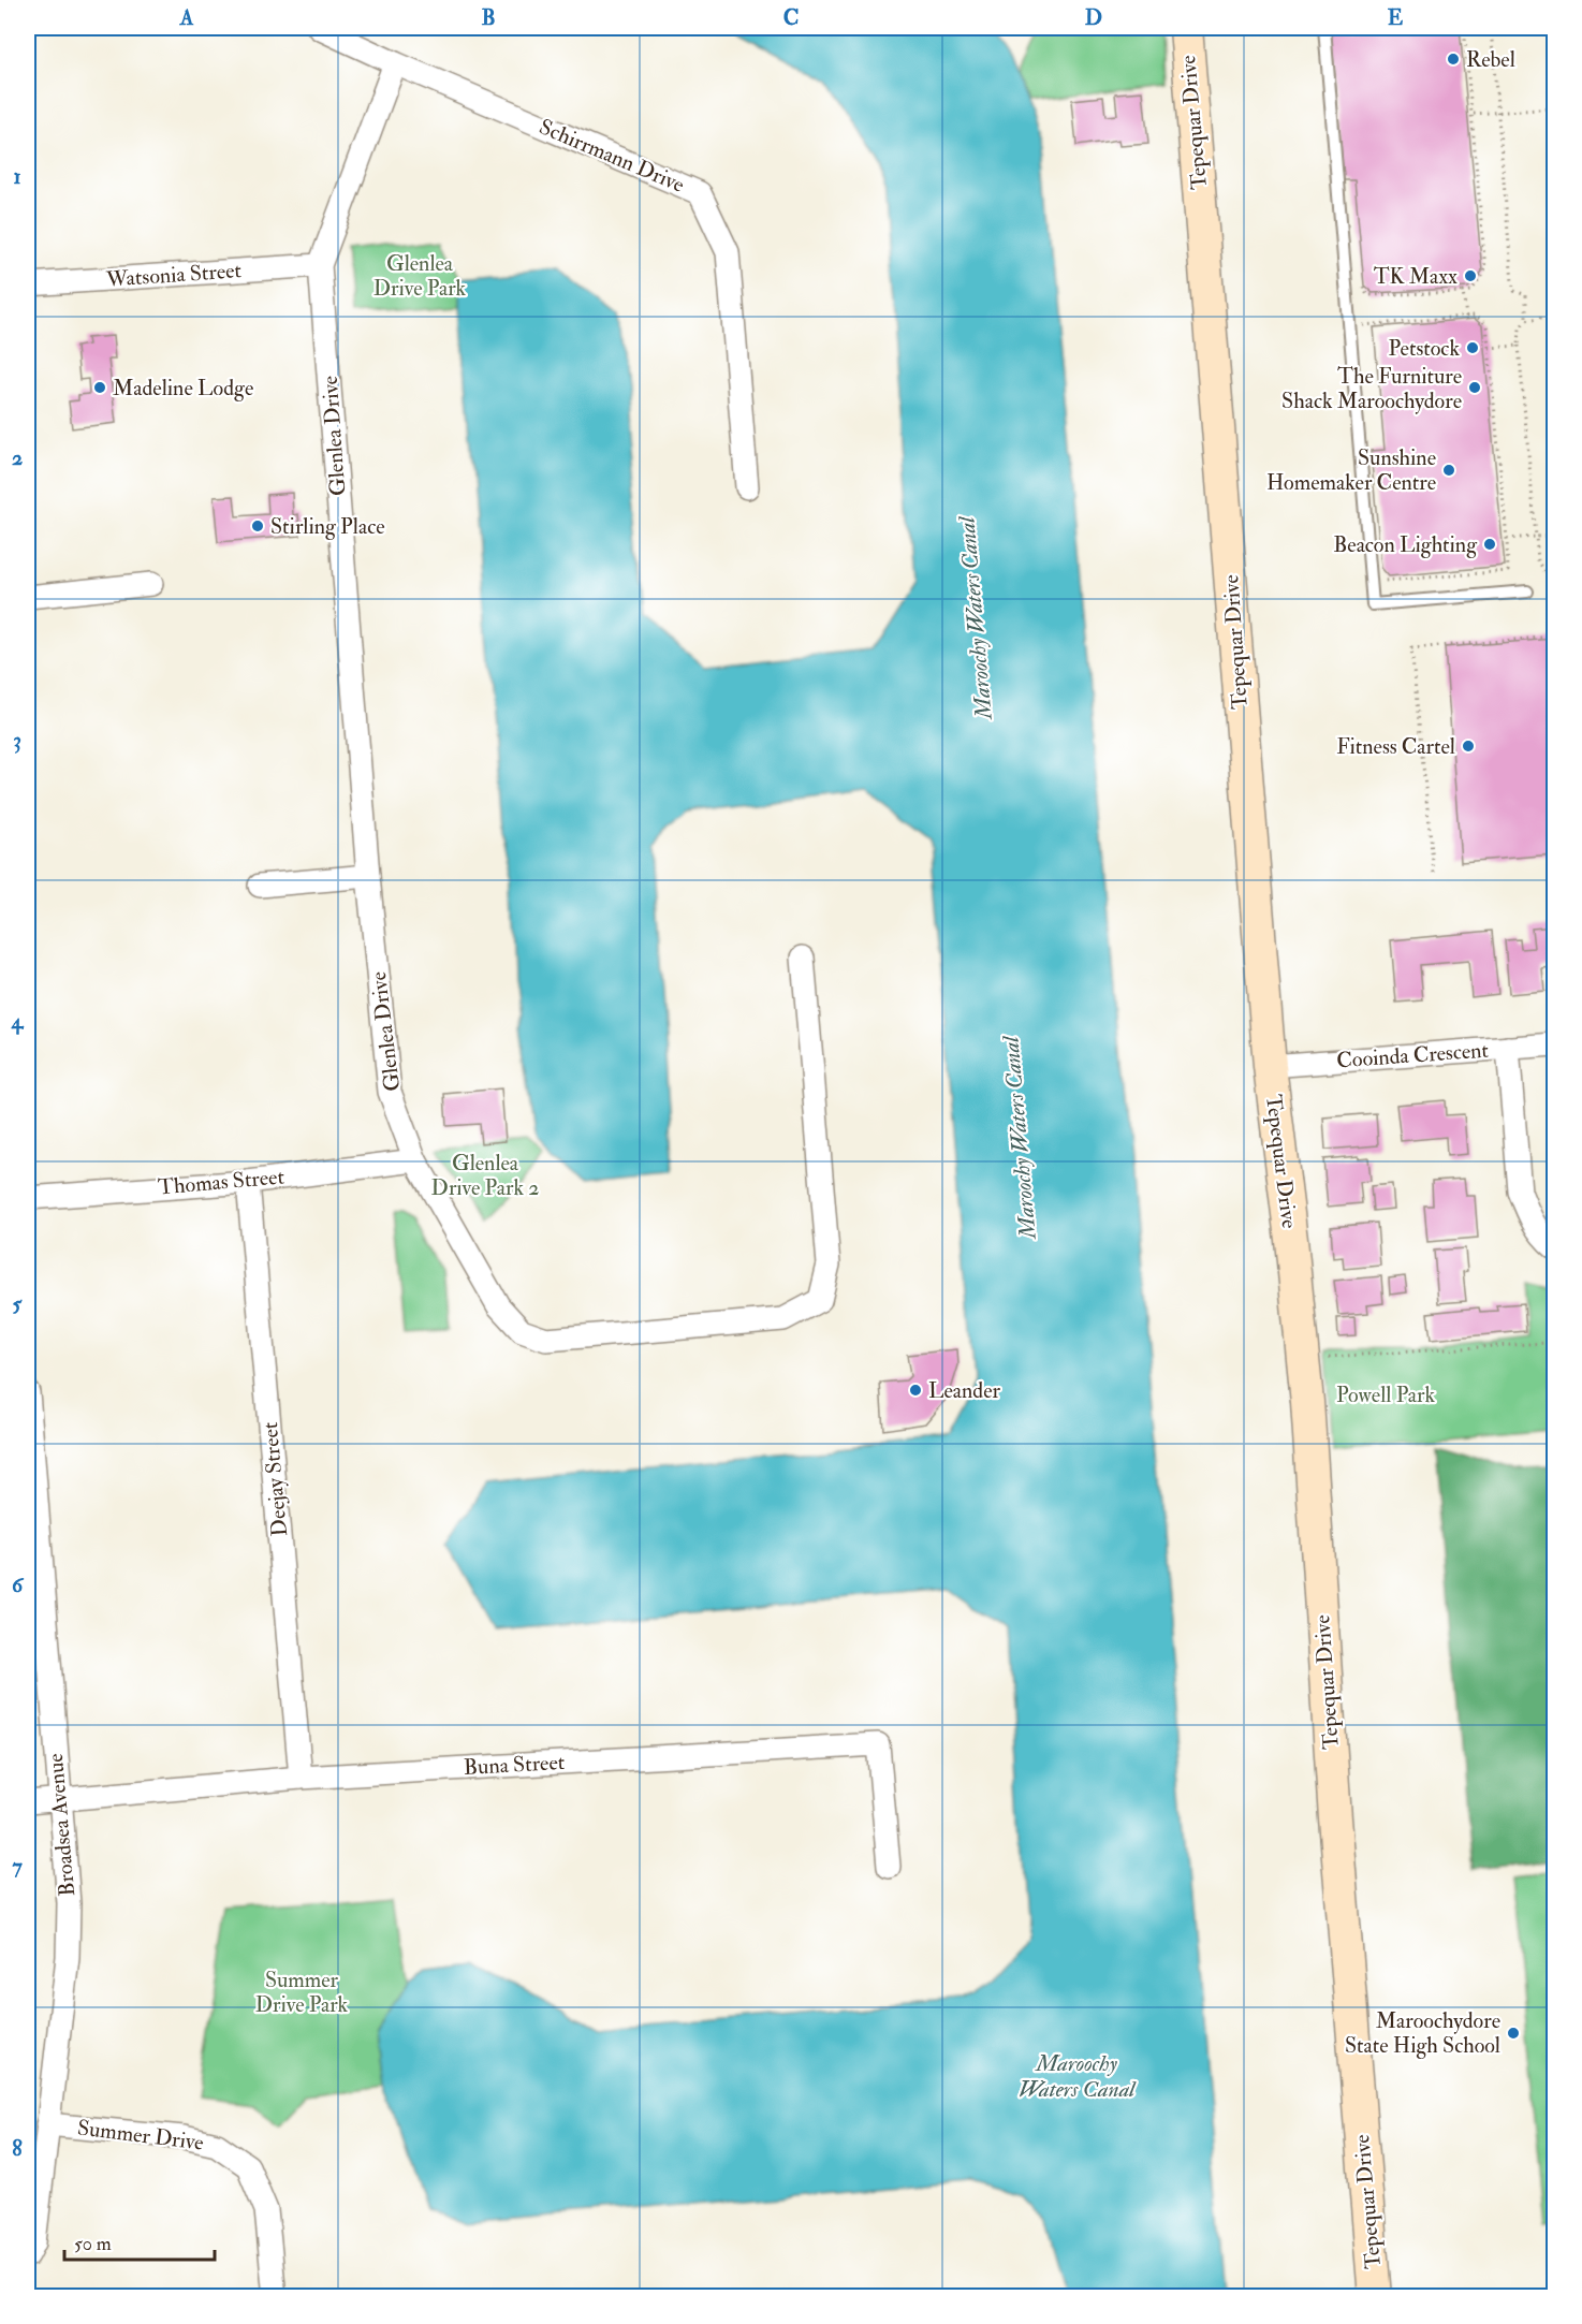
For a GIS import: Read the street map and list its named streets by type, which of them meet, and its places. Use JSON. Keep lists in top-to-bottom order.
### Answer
{
  "streets": {
    "street": [
      "Tepequar Drive",
      "Schirrmann Drive",
      "Watsonia Street",
      "Glenlea Drive",
      "Cooinda Crescent",
      "Thomas Street",
      "Deejay Street",
      "Buna Street",
      "Broadsea Avenue",
      "Summer Drive"
    ]
  },
  "crossings": [
    ["Tepequar Drive", "Cooinda Crescent"],
    ["Schirrmann Drive", "Glenlea Drive"],
    ["Watsonia Street", "Glenlea Drive"],
    ["Glenlea Drive", "Thomas Street"],
    ["Thomas Street", "Deejay Street"],
    ["Deejay Street", "Buna Street"],
    ["Buna Street", "Broadsea Avenue"],
    ["Broadsea Avenue", "Summer Drive"]
  ],
  "water": ["Maroochy Waters Canal"],
  "parks": [
    "Glenlea Drive Park",
    "Glenlea Drive Park 2",
    "Powell Park",
    "Summer Drive Park"
  ],
  "places": [
    "Rebel",
    "TK Maxx",
    "Petstock",
    "Madeline Lodge",
    "The Furniture Shack Maroochydore",
    "Sunshine Homemaker Centre",
    "Stirling Place",
    "Beacon Lighting",
    "Fitness Cartel",
    "Leander",
    "Maroochydore State High School"
  ],
  "scale_bar": "50 m",
  "grid": {
    "columns": [
      "A",
      "B",
      "C",
      "D",
      "E"
    ],
    "rows": [
      "1",
      "2",
      "3",
      "4",
      "5",
      "6",
      "7",
      "8"
    ]
  }
}
